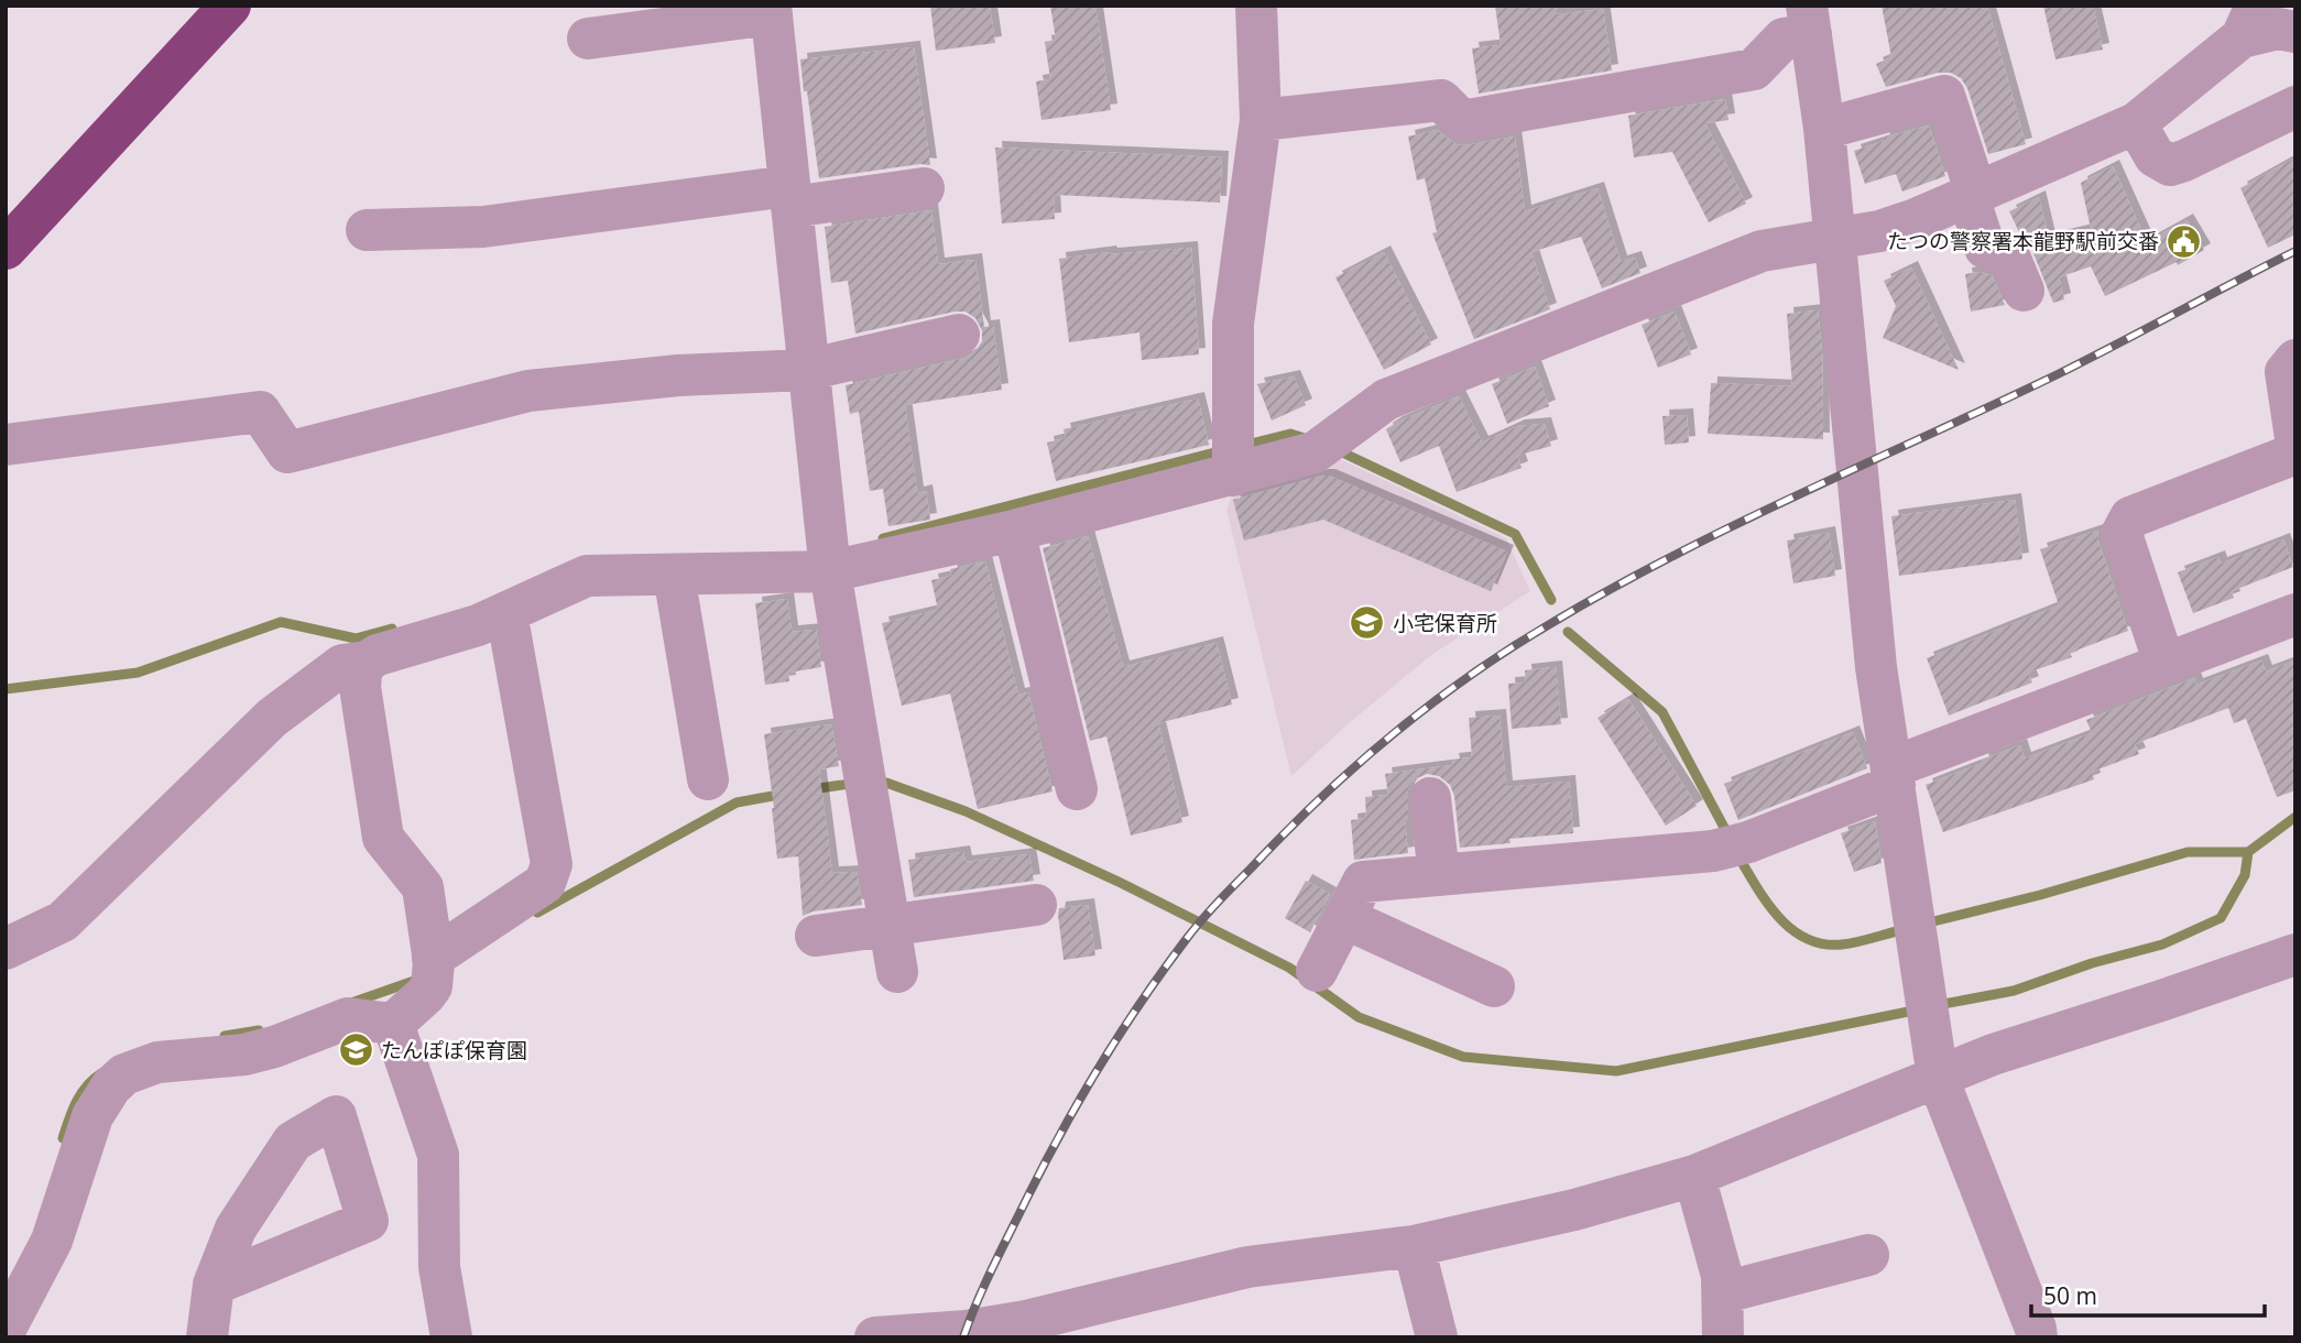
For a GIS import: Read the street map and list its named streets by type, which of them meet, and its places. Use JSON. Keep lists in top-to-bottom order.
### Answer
{
  "places": {
    "public building": ["たつの警察署本龍野駅前交番"],
    "school or university": ["小宅保育所", "たんぽぽ保育園"]
  },
  "scale_bar": "50 m"
}
